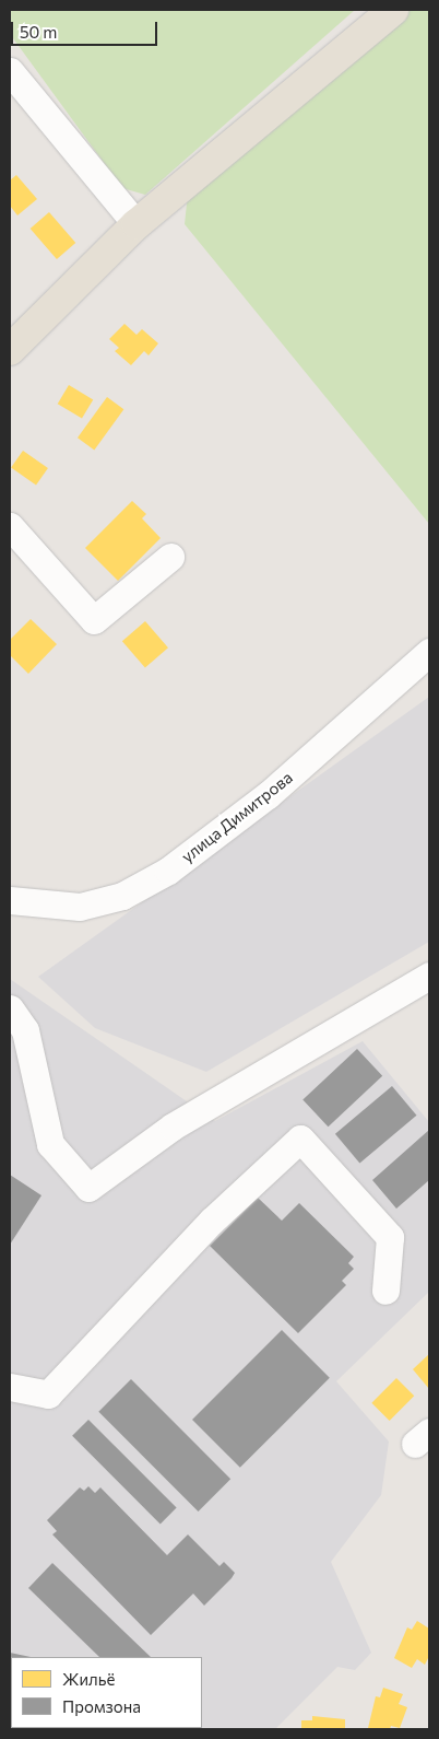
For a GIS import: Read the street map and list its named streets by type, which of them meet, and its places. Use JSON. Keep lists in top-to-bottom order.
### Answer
{
  "streets": {
    "street": ["улица Димитрова"]
  },
  "legend": ["Жильё", "Промзона"],
  "scale_bar": "50 m"
}
